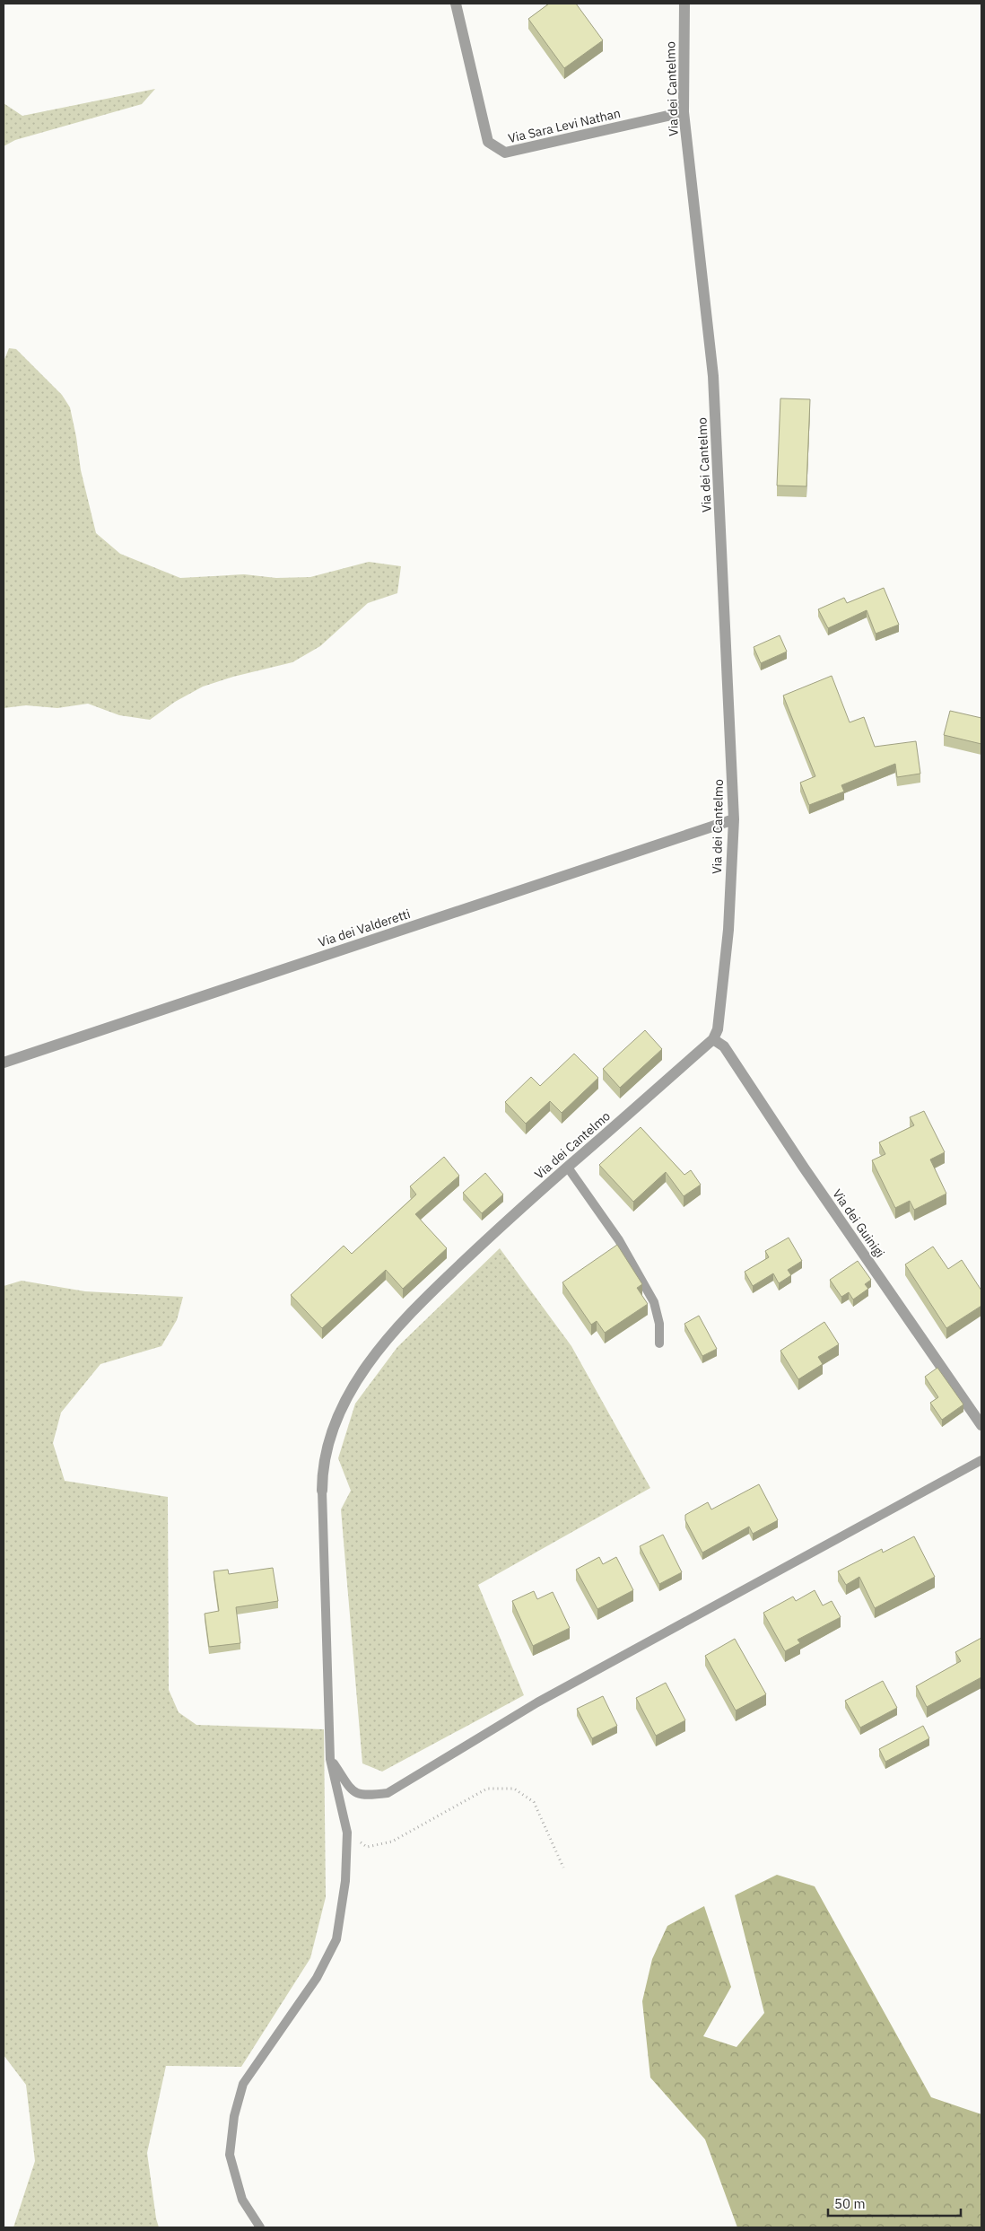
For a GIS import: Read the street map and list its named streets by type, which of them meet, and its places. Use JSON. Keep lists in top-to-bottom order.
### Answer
{
  "streets": {
    "street": [
      "Via dei Cantelmo",
      "Via Sara Levi Nathan",
      "Via dei Valderetti",
      "Via dei Guinigi"
    ]
  },
  "crossings": [
    ["Via dei Cantelmo", "Via Sara Levi Nathan"],
    ["Via dei Cantelmo", "Via dei Valderetti"],
    ["Via dei Cantelmo", "Via dei Guinigi"]
  ],
  "scale_bar": "50 m"
}
